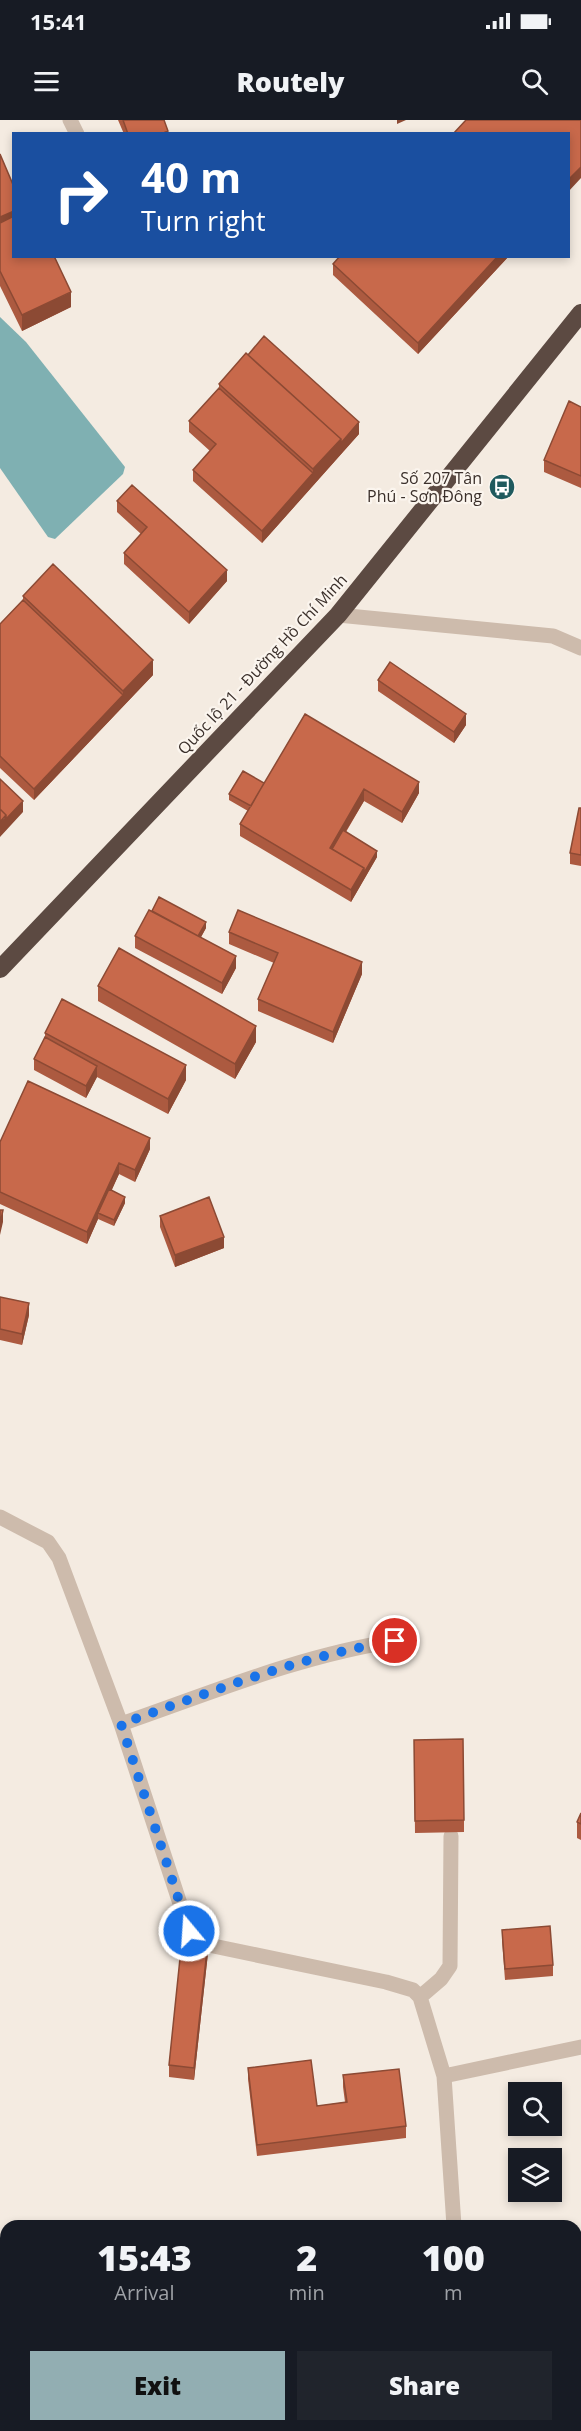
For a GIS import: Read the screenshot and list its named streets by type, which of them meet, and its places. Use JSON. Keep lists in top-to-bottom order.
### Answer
{
  "streets": {
    "highway": ["Quốc lộ 21 - Đường Hồ Chí Minh"]
  },
  "places": {
    "bus stop": ["Số 207 Tân Phú - Sơn Đông"]
  },
  "page": {
    "status": "15:41",
    "header": "Routely",
    "turn": ["40 m", "Turn right"],
    "eta": [
      "15:43",
      "Arrival",
      "2",
      "min",
      "100",
      "m"
    ],
    "buttons": ["Exit", "Share"]
  }
}
